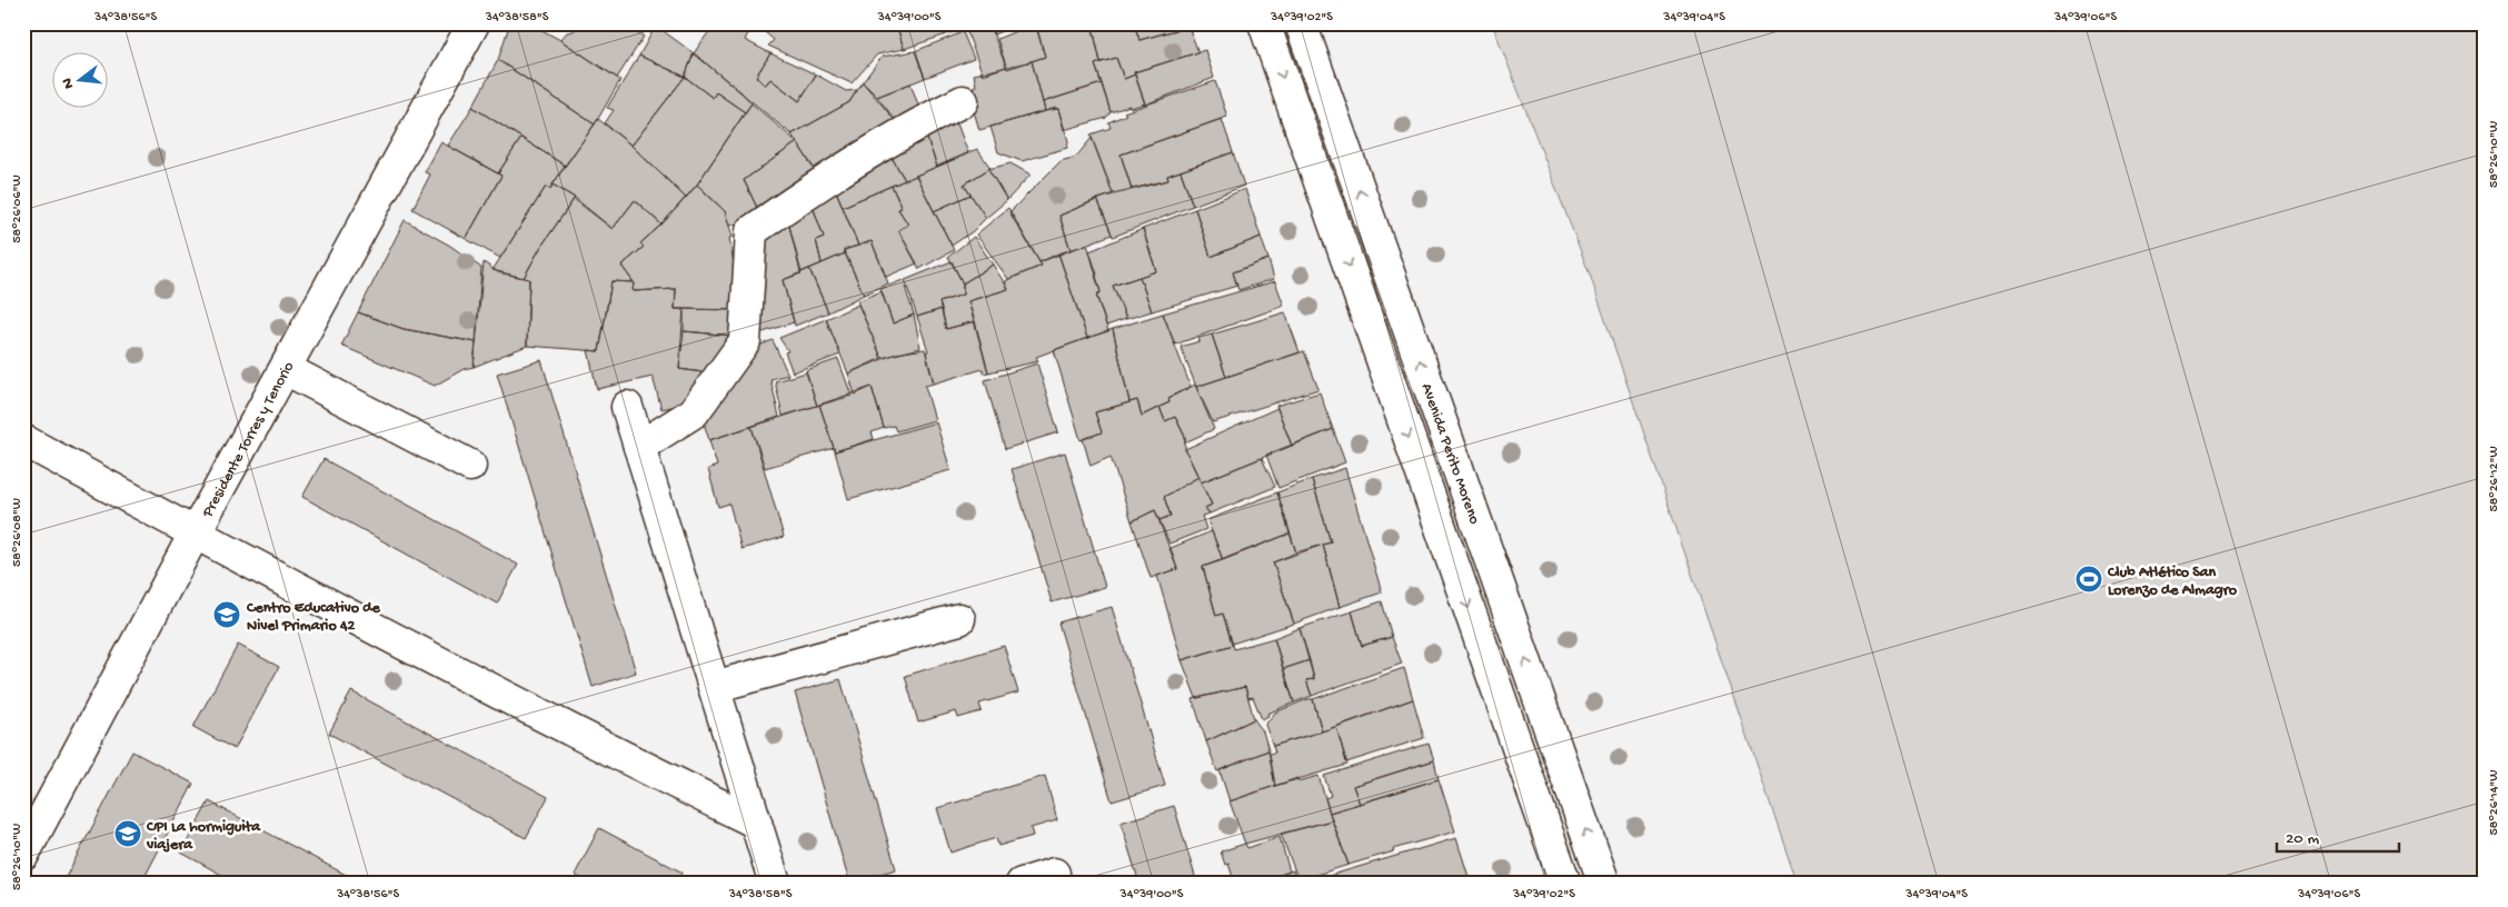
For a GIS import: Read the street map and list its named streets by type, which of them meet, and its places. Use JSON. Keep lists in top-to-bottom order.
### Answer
{
  "streets": {
    "street": ["Presidente Torres y Tenorio", "Avenida Perito Moreno"]
  },
  "places": {
    "sports": ["Club Atlético San Lorenzo de Almagro"],
    "school or university": ["Centro Educativo de Nivel Primario 42", "CPI La hormiguita viajera"]
  },
  "scale_bar": "20 m",
  "north": "left",
  "coordinates": [
    "34°38'56\"S",
    "34°38'58\"S",
    "34°39'00\"S",
    "34°39'02\"S",
    "34°39'04\"S",
    "34°39'06\"S",
    "58°26'10\"W",
    "58°26'06\"W",
    "58°26'12\"W",
    "58°26'08\"W",
    "58°26'14\"W"
  ]
}
